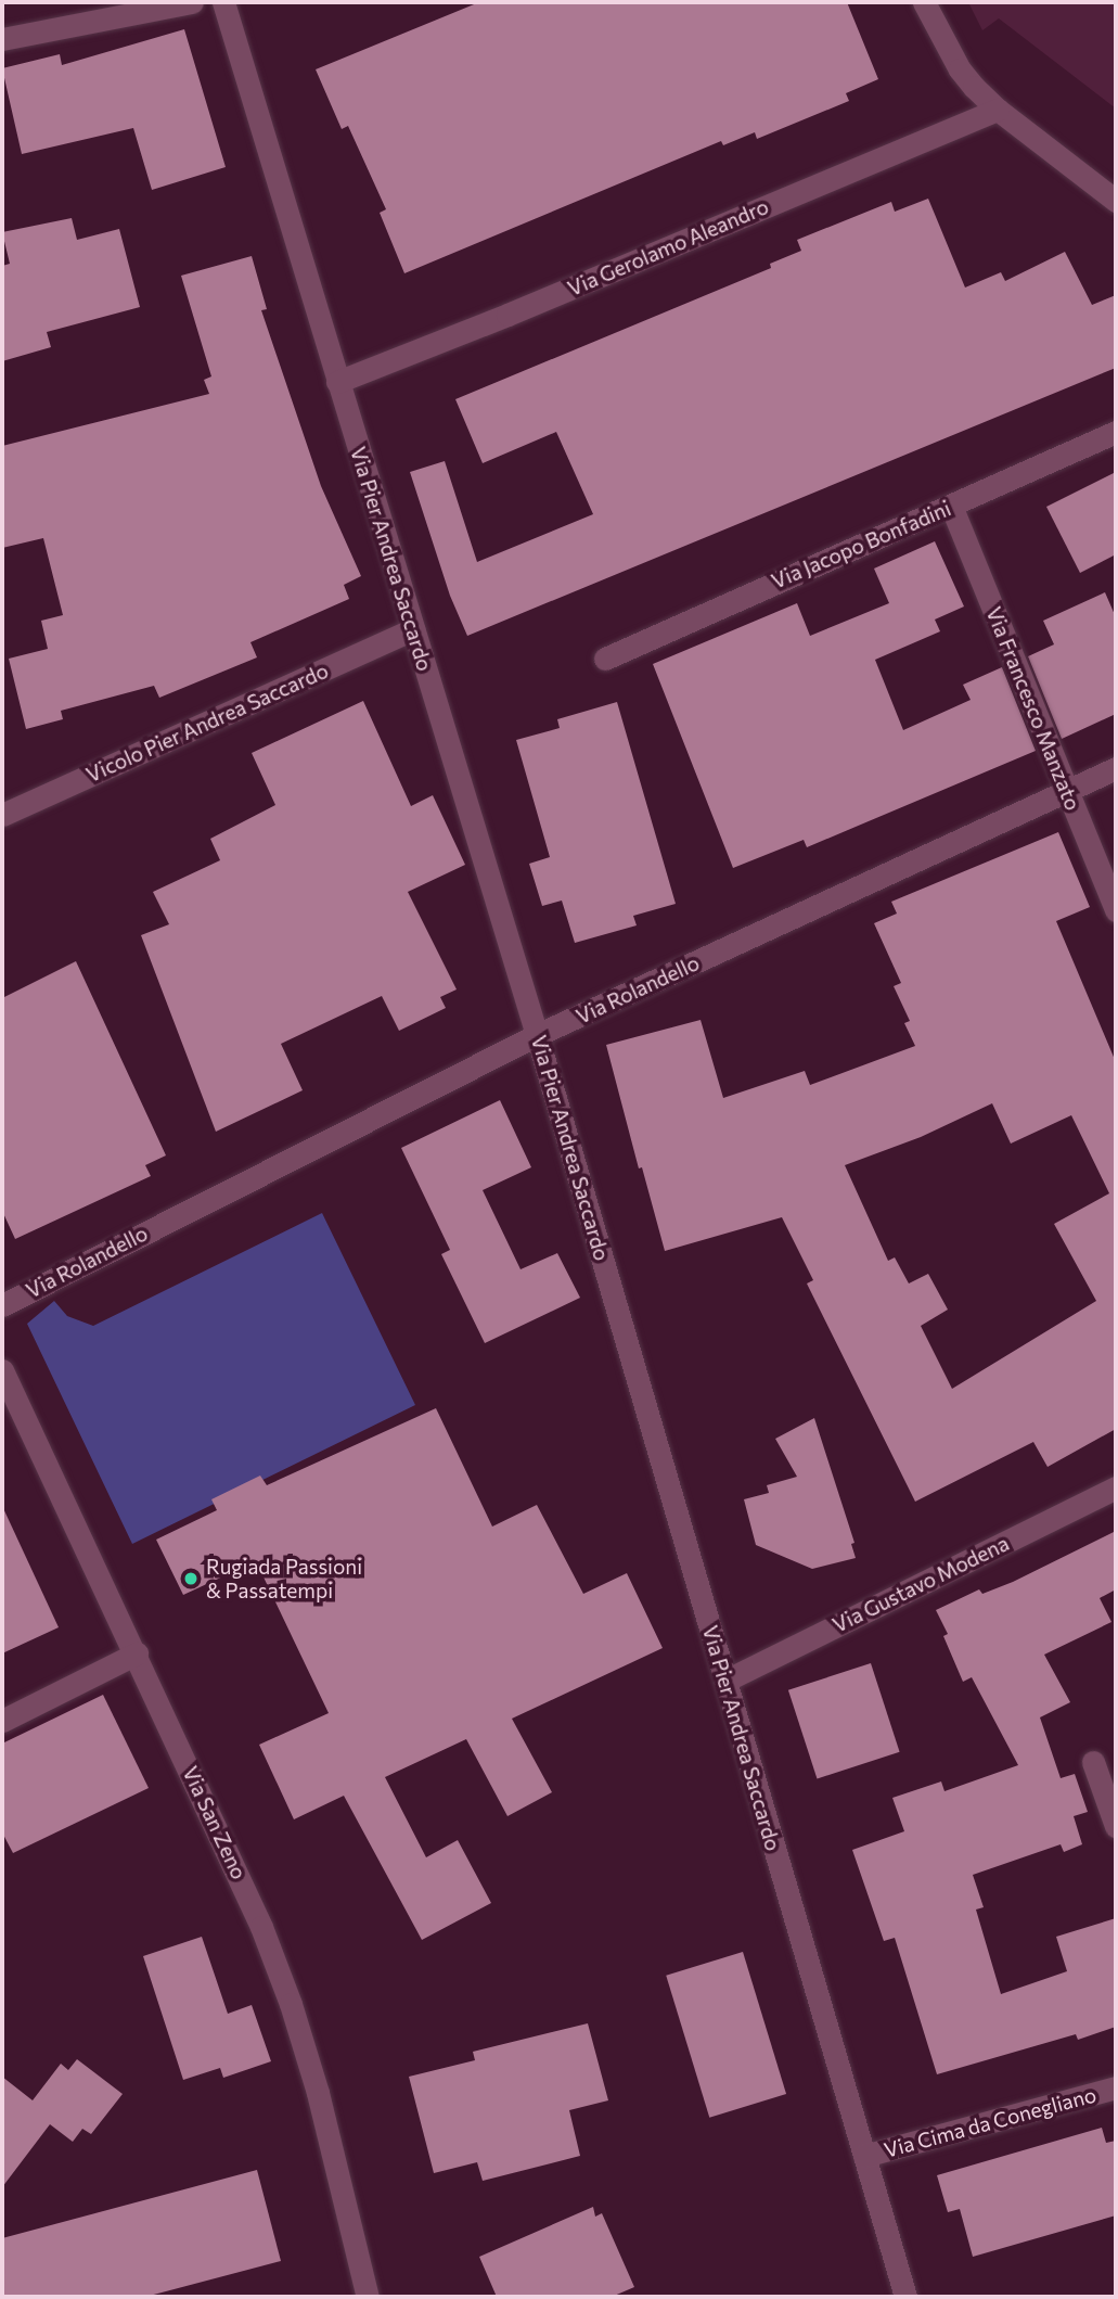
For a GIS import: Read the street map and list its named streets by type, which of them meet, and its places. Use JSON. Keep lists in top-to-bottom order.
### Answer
{
  "streets": {
    "street": [
      "Via Gerolamo Aleandro",
      "Via Jacopo Bonfadini",
      "Via Pier Andrea Saccardo",
      "Via Francesco Manzato",
      "Vicolo Pier Andrea Saccardo",
      "Via Rolandello",
      "Via Gustavo Modena",
      "Via San Zeno",
      "Via Cima da Conegliano"
    ]
  },
  "crossings": [
    ["Via Gerolamo Aleandro", "Via Pier Andrea Saccardo"],
    ["Via Jacopo Bonfadini", "Via Francesco Manzato"],
    ["Via Pier Andrea Saccardo", "Vicolo Pier Andrea Saccardo"],
    ["Via Pier Andrea Saccardo", "Via Rolandello"],
    ["Via Pier Andrea Saccardo", "Via Gustavo Modena"],
    ["Via Pier Andrea Saccardo", "Via Cima da Conegliano"],
    ["Via Francesco Manzato", "Via Rolandello"]
  ],
  "places": ["Rugiada Passioni & Passatempi"]
}
